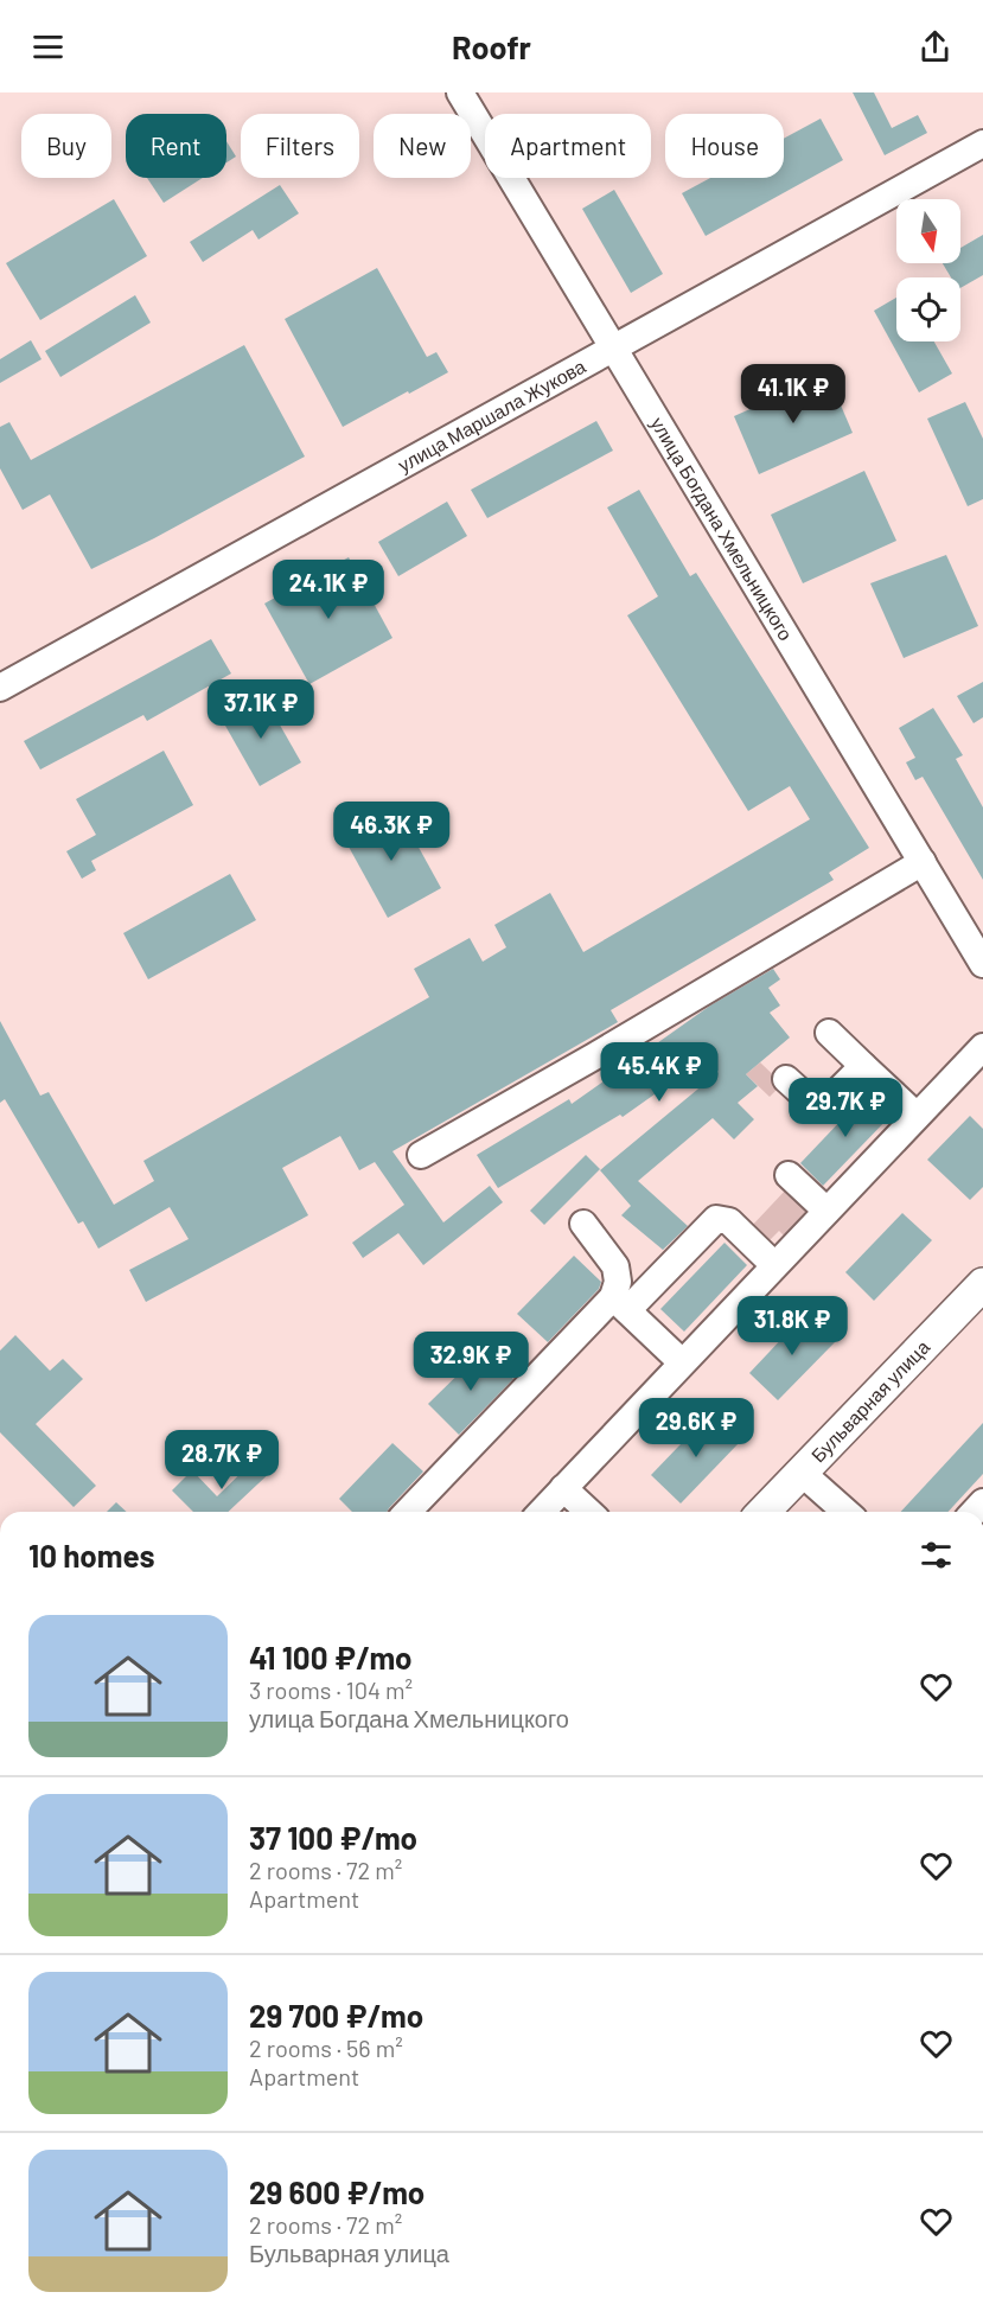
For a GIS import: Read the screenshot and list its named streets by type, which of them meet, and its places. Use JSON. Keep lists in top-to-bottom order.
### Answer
{
  "streets": {
    "main road": ["Бульварная улица"],
    "street": ["улица Маршала Жукова", "улица Богдана Хмельницкого"]
  },
  "crossings": [
    ["улица Маршала Жукова", "улица Богдана Хмельницкого"]
  ],
  "north": "bottom",
  "page": {
    "header": "Roofr",
    "chip": [
      "Buy",
      "Rent",
      "Filters",
      "New",
      "Apartment",
      "House"
    ],
    "price": [
      "41.1K ₽",
      "24.1K ₽",
      "37.1K ₽",
      "46.3K ₽",
      "45.4K ₽",
      "29.7K ₽",
      "31.8K ₽",
      "32.9K ₽",
      "29.6K ₽",
      "28.7K ₽"
    ],
    "heading": "10 homes",
    "list": [
      {
        "name": "41 100 ₽/mo",
        "note": "3 rooms · 104 m² · улица Богдана Хмельницкого"
      },
      {
        "name": "37 100 ₽/mo",
        "note": "2 rooms · 72 m² · Apartment"
      },
      {
        "name": "29 700 ₽/mo",
        "note": "2 rooms · 56 m² · Apartment"
      },
      {
        "name": "29 600 ₽/mo",
        "note": "2 rooms · 72 m² · Бульварная улица"
      }
    ]
  }
}
